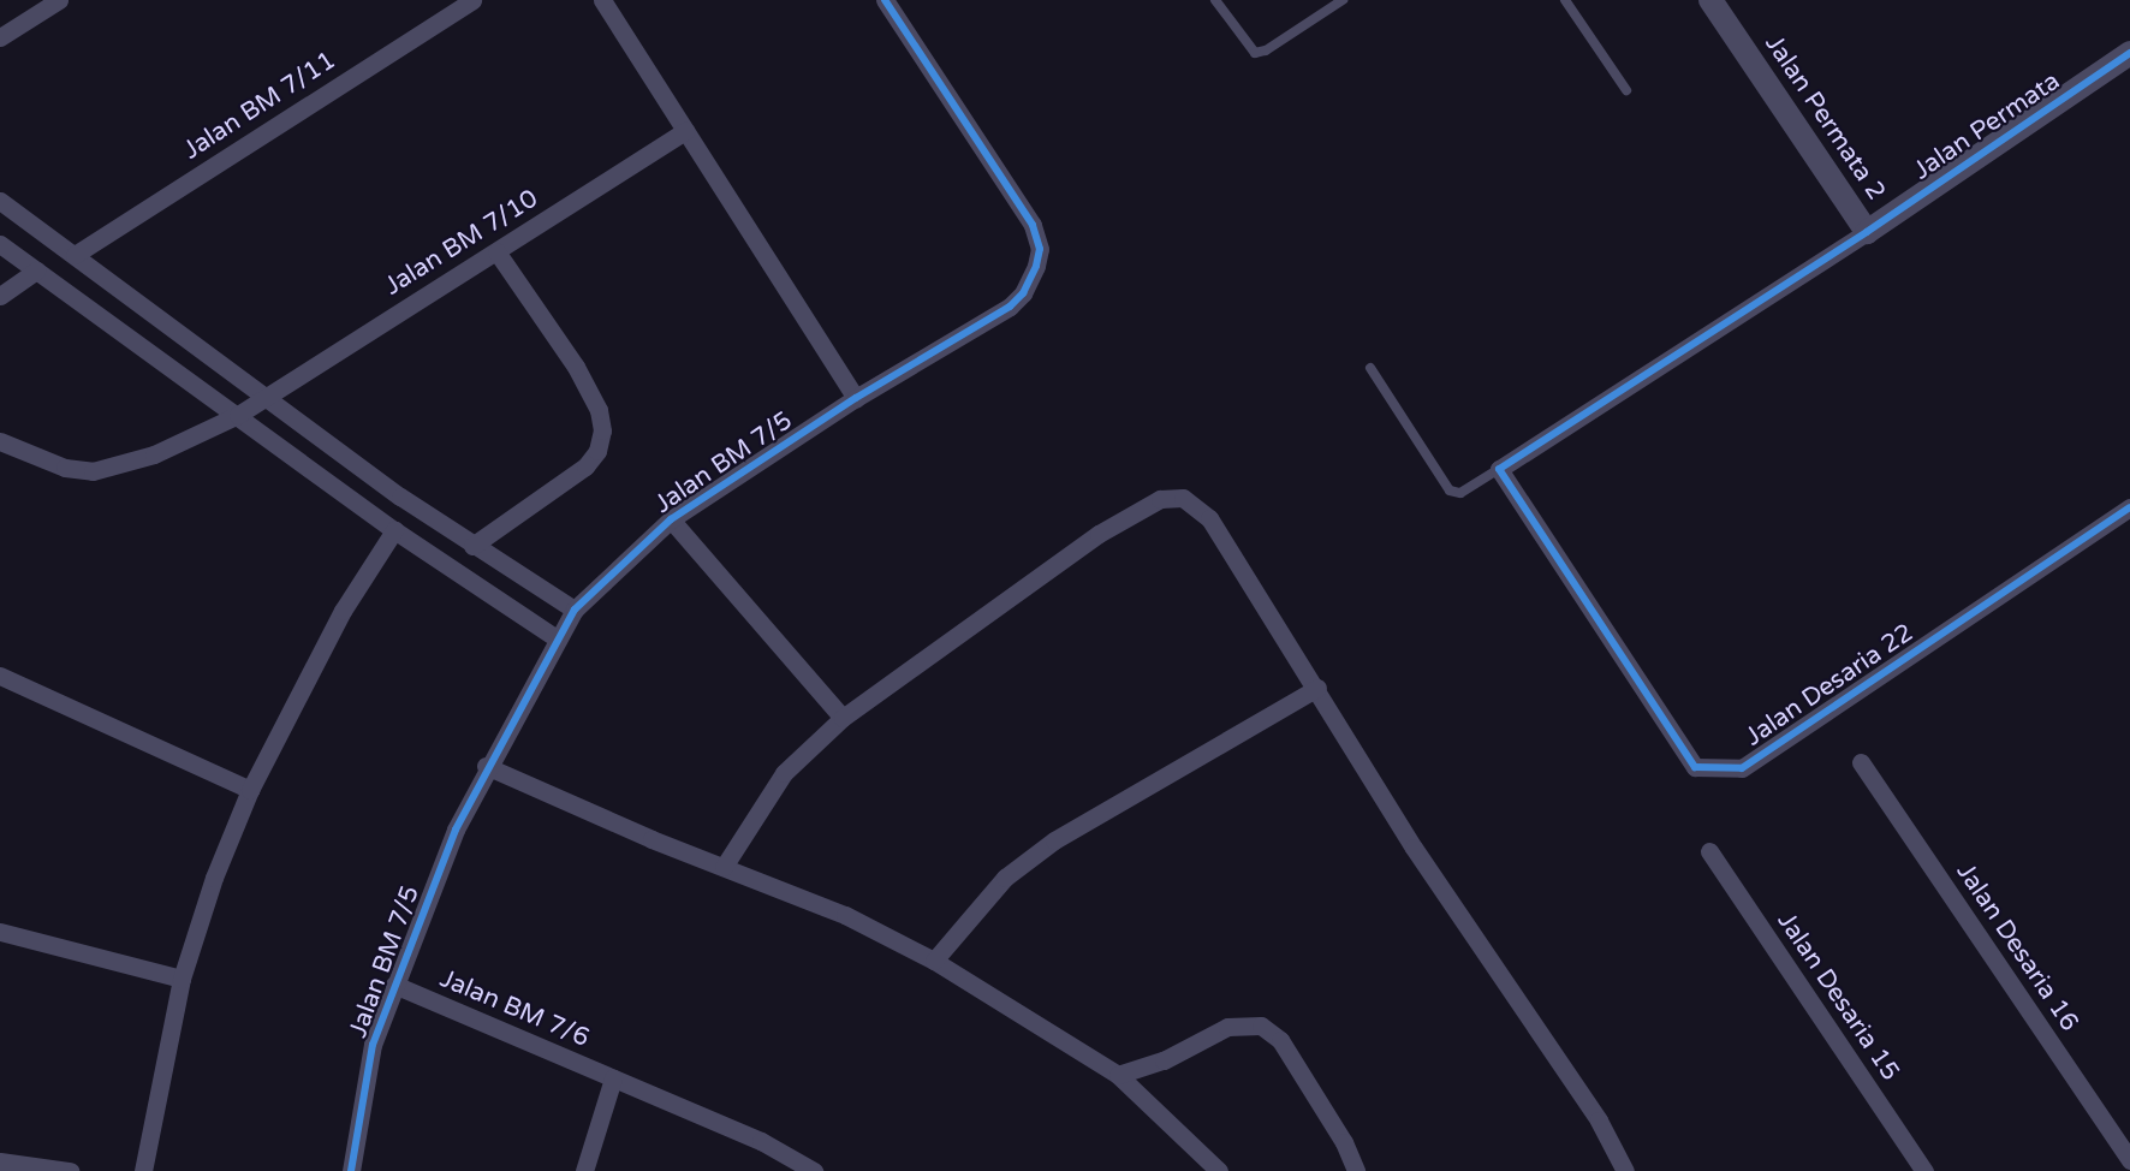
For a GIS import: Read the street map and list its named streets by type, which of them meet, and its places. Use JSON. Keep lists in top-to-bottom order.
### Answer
{
  "streets": {
    "street": [
      "Jalan BM 7/11",
      "Jalan Permata 2",
      "Jalan Permata",
      "Jalan BM 7/10",
      "Jalan BM 7/5",
      "Jalan Desaria 22",
      "Jalan Desaria 16",
      "Jalan Desaria 15",
      "Jalan BM 7/6"
    ]
  },
  "crossings": [
    ["Jalan Permata 2", "Jalan Permata"],
    ["Jalan BM 7/5", "Jalan BM 7/6"]
  ]
}
